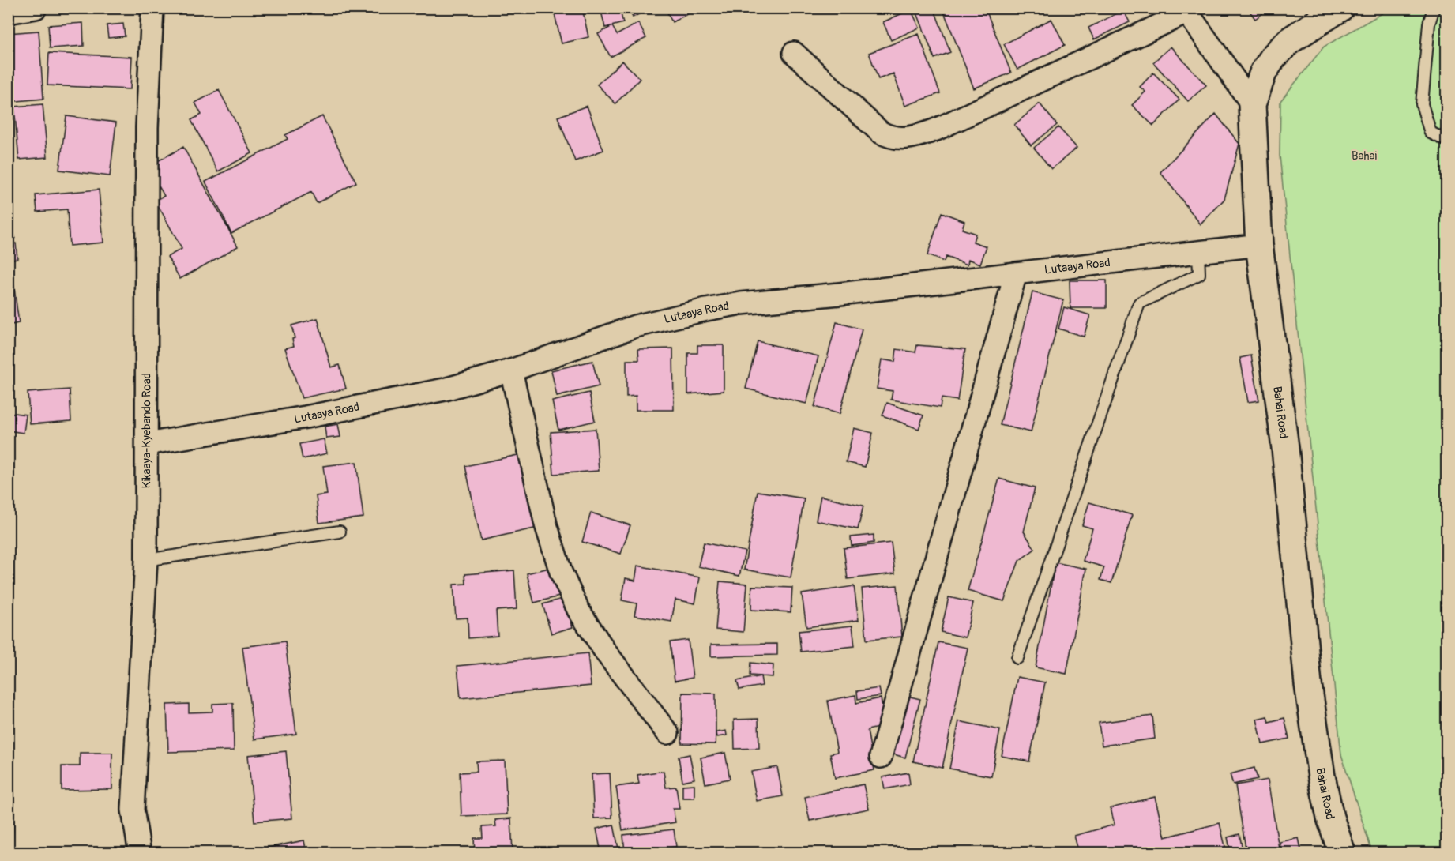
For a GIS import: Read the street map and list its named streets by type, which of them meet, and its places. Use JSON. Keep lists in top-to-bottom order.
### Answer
{
  "streets": {
    "street": ["Lutaaya Road", "Bahai Road", "Kikaaya-Kyebando Road"]
  },
  "crossings": [
    ["Lutaaya Road", "Bahai Road"],
    ["Lutaaya Road", "Kikaaya-Kyebando Road"]
  ],
  "parks": ["Bahai"]
}
